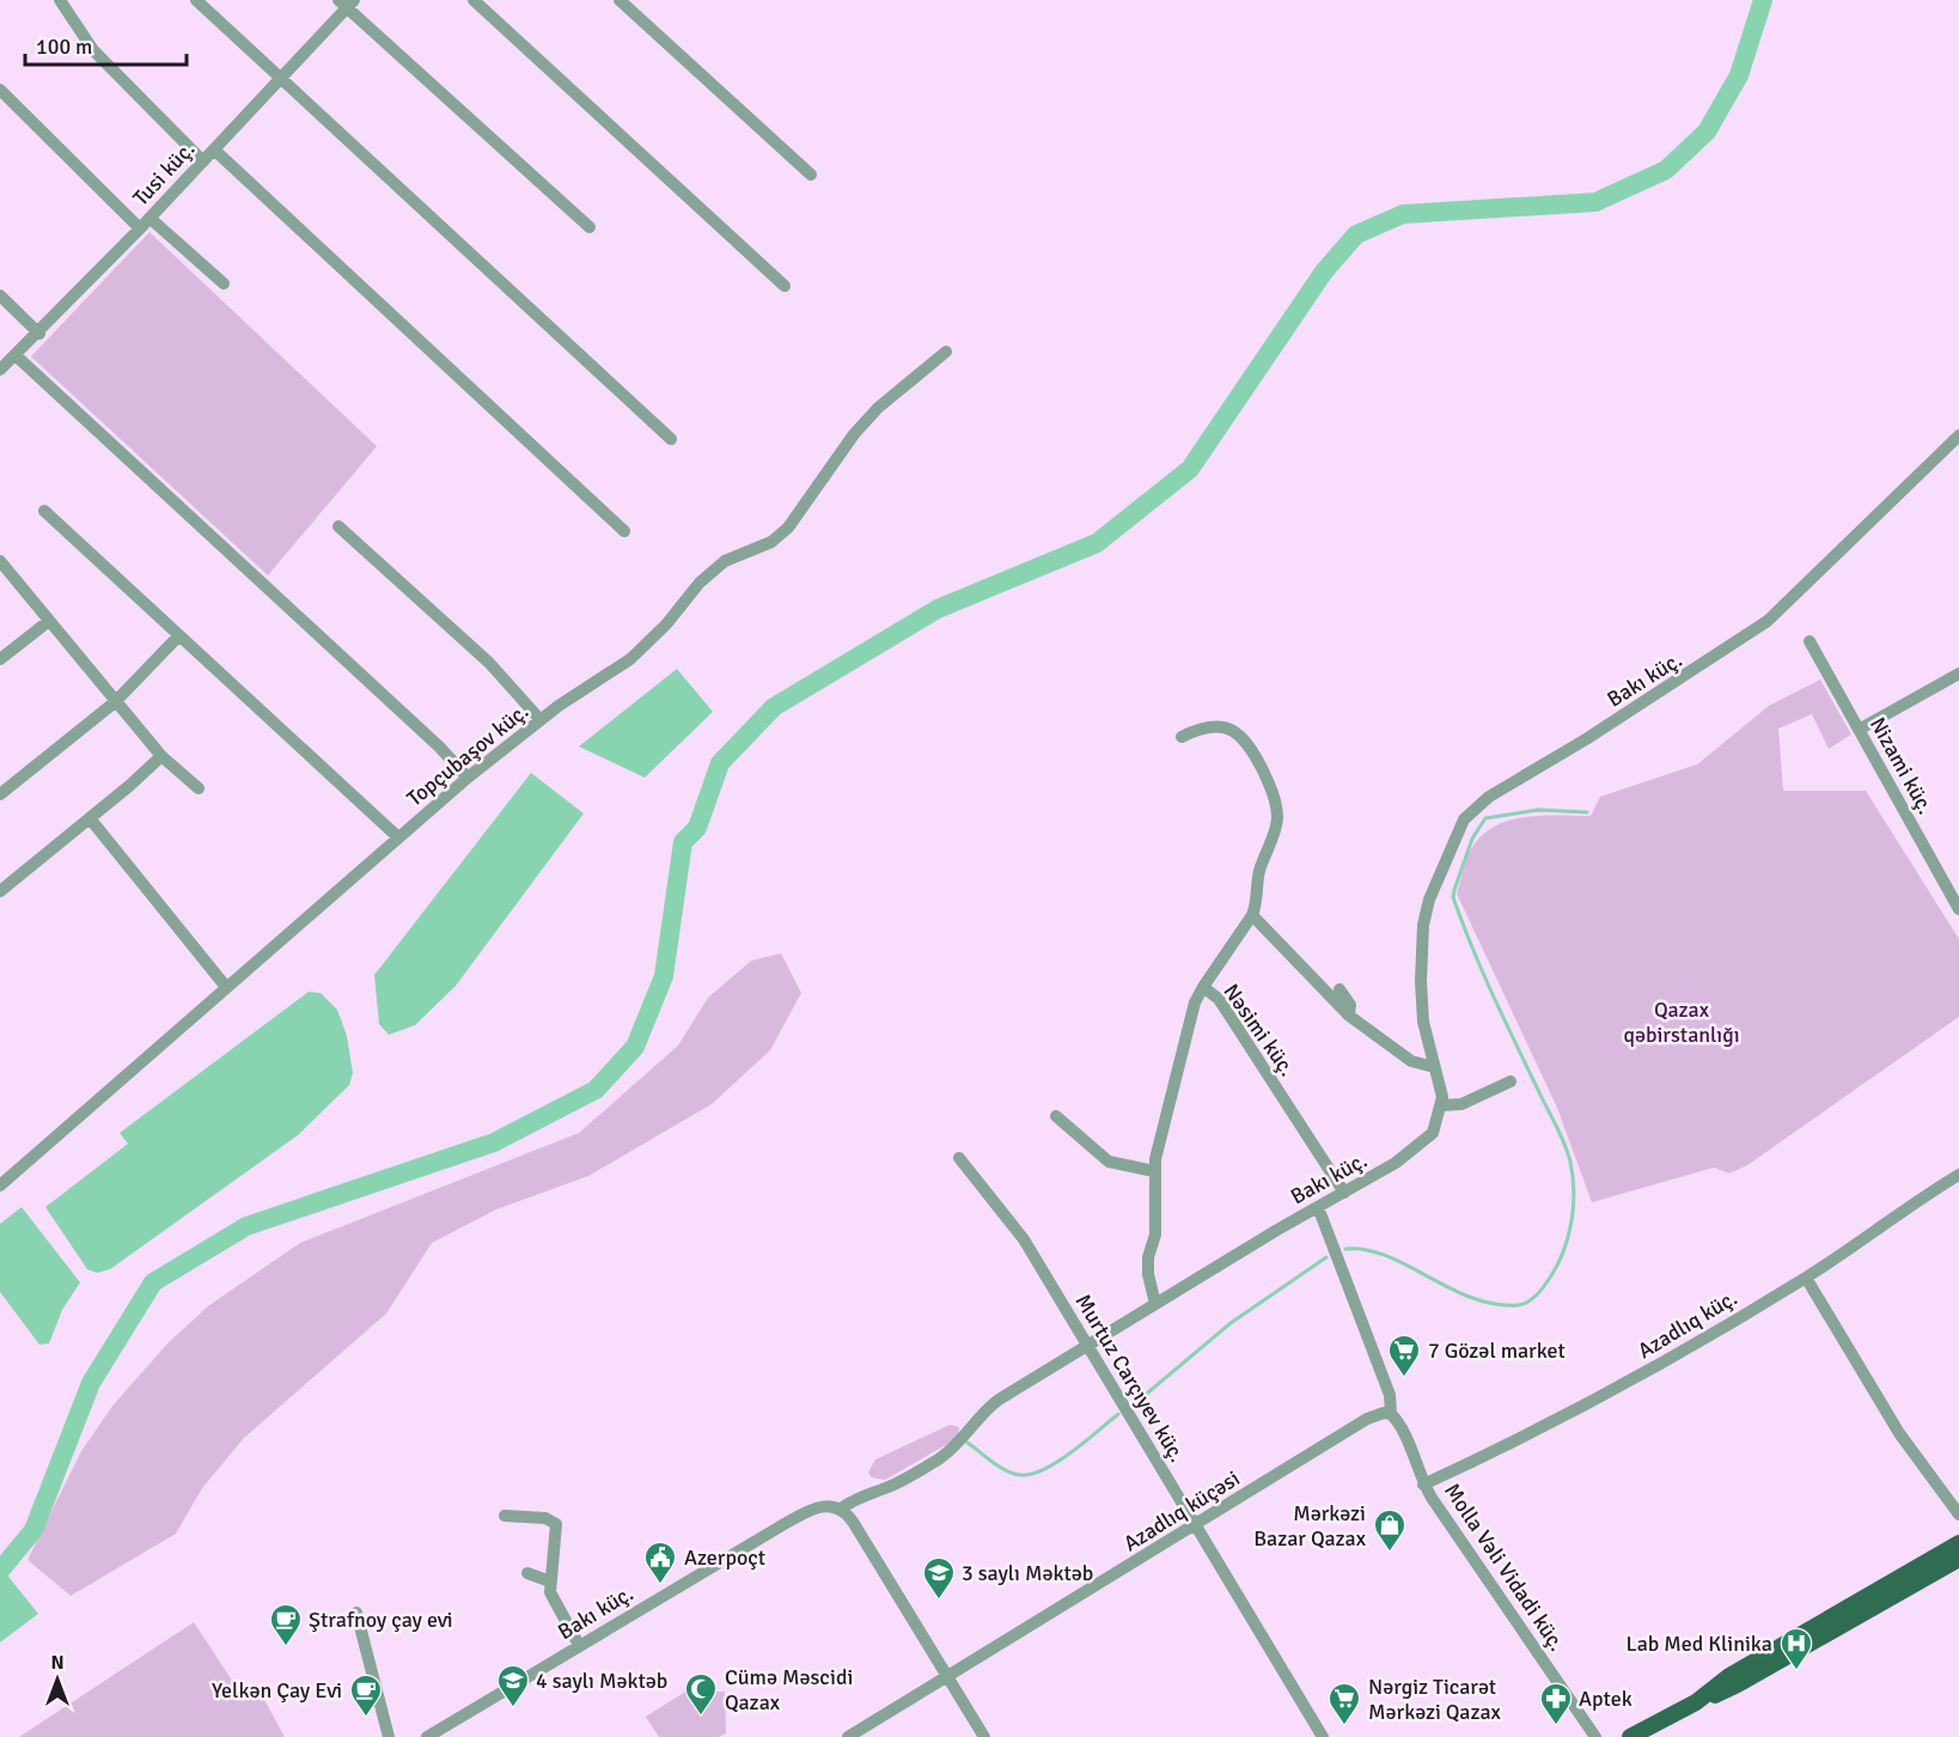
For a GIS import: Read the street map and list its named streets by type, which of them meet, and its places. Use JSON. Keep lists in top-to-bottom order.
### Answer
{
  "streets": {
    "street": [
      "Tusi küç.",
      "Bakı küç.",
      "Topçubaşov küç.",
      "Nizami küç.",
      "Nəsimi küç.",
      "Azadlıq küç.",
      "Murtuz Carçıyev küç.",
      "Azadlıq küçəsi",
      "Molla Vəli Vidadi küç."
    ]
  },
  "crossings": [
    ["Bakı küç.", "Nəsimi küç."],
    ["Bakı küç.", "Murtuz Carçıyev küç."],
    ["Bakı küç.", "Molla Vəli Vidadi küç."],
    ["Azadlıq küç.", "Molla Vəli Vidadi küç."],
    ["Murtuz Carçıyev küç.", "Azadlıq küçəsi"],
    ["Azadlıq küçəsi", "Molla Vəli Vidadi küç."]
  ],
  "parks": ["Qazax qəbirstanlığı"],
  "places": {
    "supermarket": ["7 Gözəl market", "Nərgiz Ticarət Mərkəzi Qazax"],
    "shop": ["Mərkəzi Bazar Qazax"],
    "public building": ["Azerpoçt"],
    "school or university": ["3 saylı Məktəb", "4 saylı Məktəb"],
    "cafe": ["Ştrafnoy çay evi", "Yelkən Çay Evi"],
    "hospital": ["Lab Med Klinika"],
    "mosque": ["Cümə Məscidi Qazax"],
    "pharmacy": ["Aptek"]
  },
  "scale_bar": "100 m",
  "north": "top"
}
